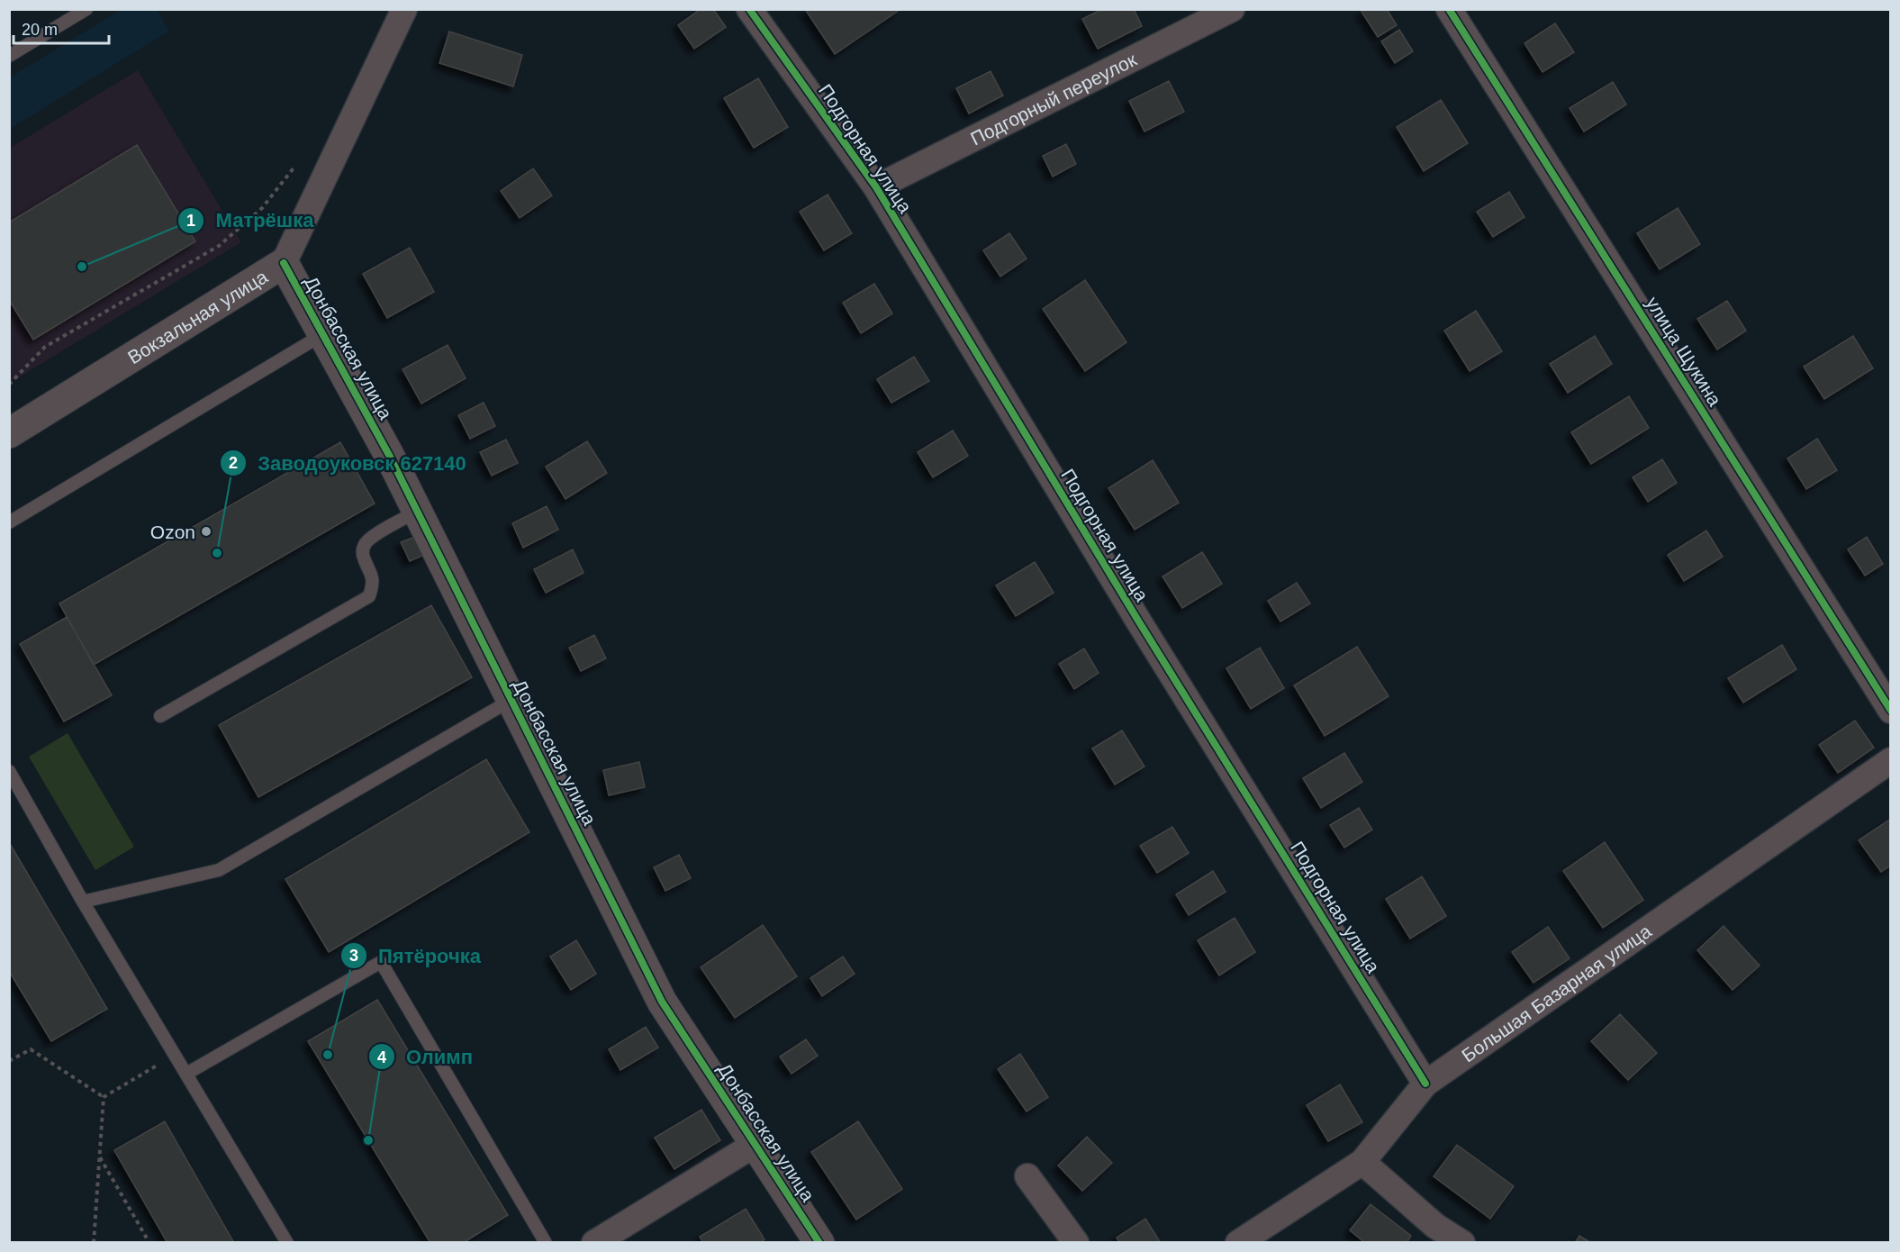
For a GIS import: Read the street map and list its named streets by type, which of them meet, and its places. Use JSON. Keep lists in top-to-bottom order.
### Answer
{
  "streets": {
    "street": [
      "Подгорный переулок",
      "Подгорная улица",
      "Вокзальная улица",
      "Донбасская улица",
      "улица Щукина",
      "Большая Базарная улица"
    ]
  },
  "crossings": [
    ["Подгорный переулок", "Подгорная улица"],
    ["Подгорная улица", "Большая Базарная улица"],
    ["Вокзальная улица", "Донбасская улица"]
  ],
  "places": [
    "Матрёшка",
    "Ozon",
    "Заводоуковск 627140",
    "Пятёрочка",
    "Олимп"
  ],
  "scale_bar": "20 m"
}
